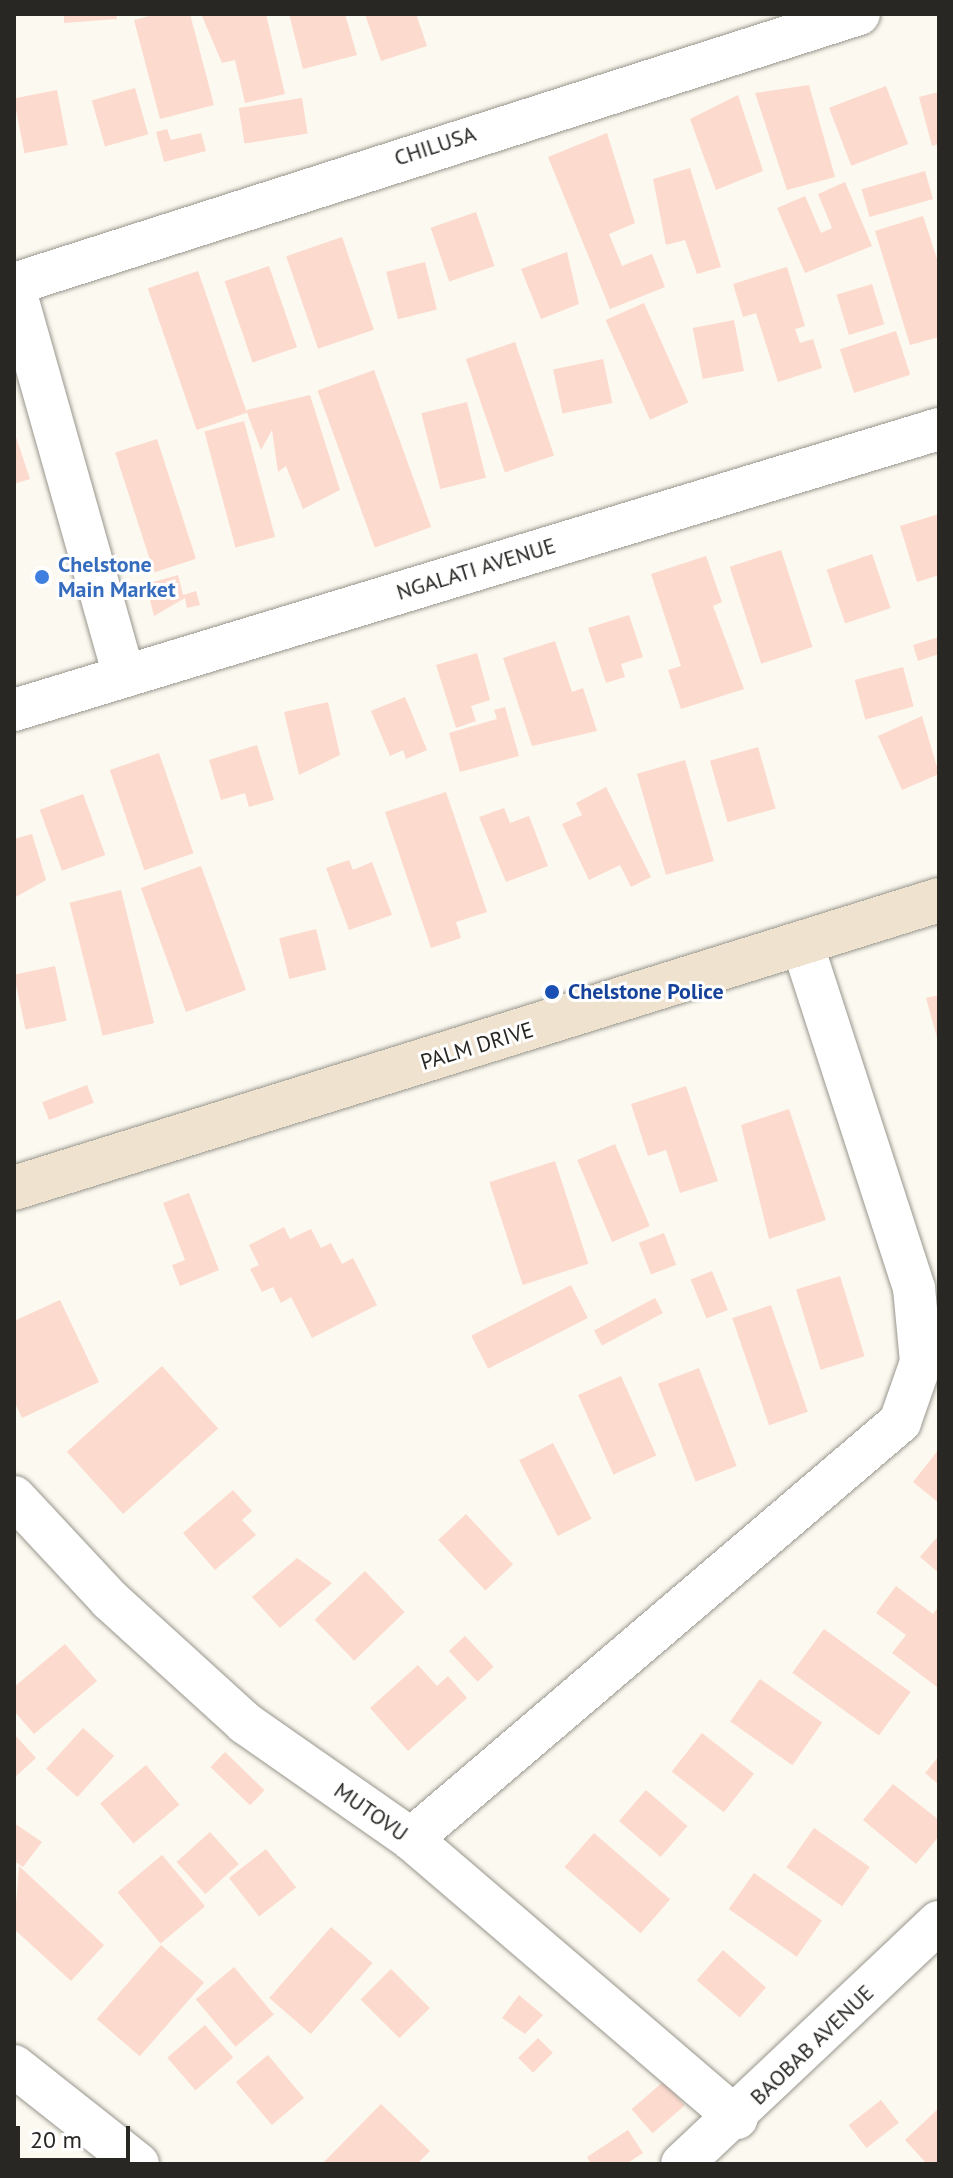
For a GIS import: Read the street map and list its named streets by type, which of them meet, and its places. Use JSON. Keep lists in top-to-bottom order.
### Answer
{
  "streets": {
    "street": [
      "CHILUSA",
      "NGALATI AVENUE",
      "PALM DRIVE",
      "MUTOVU",
      "BAOBAB AVENUE"
    ]
  },
  "crossings": [
    ["MUTOVU", "BAOBAB AVENUE"]
  ],
  "places": ["Chelstone Main Market", "Chelstone Police"],
  "scale_bar": "20 m"
}
